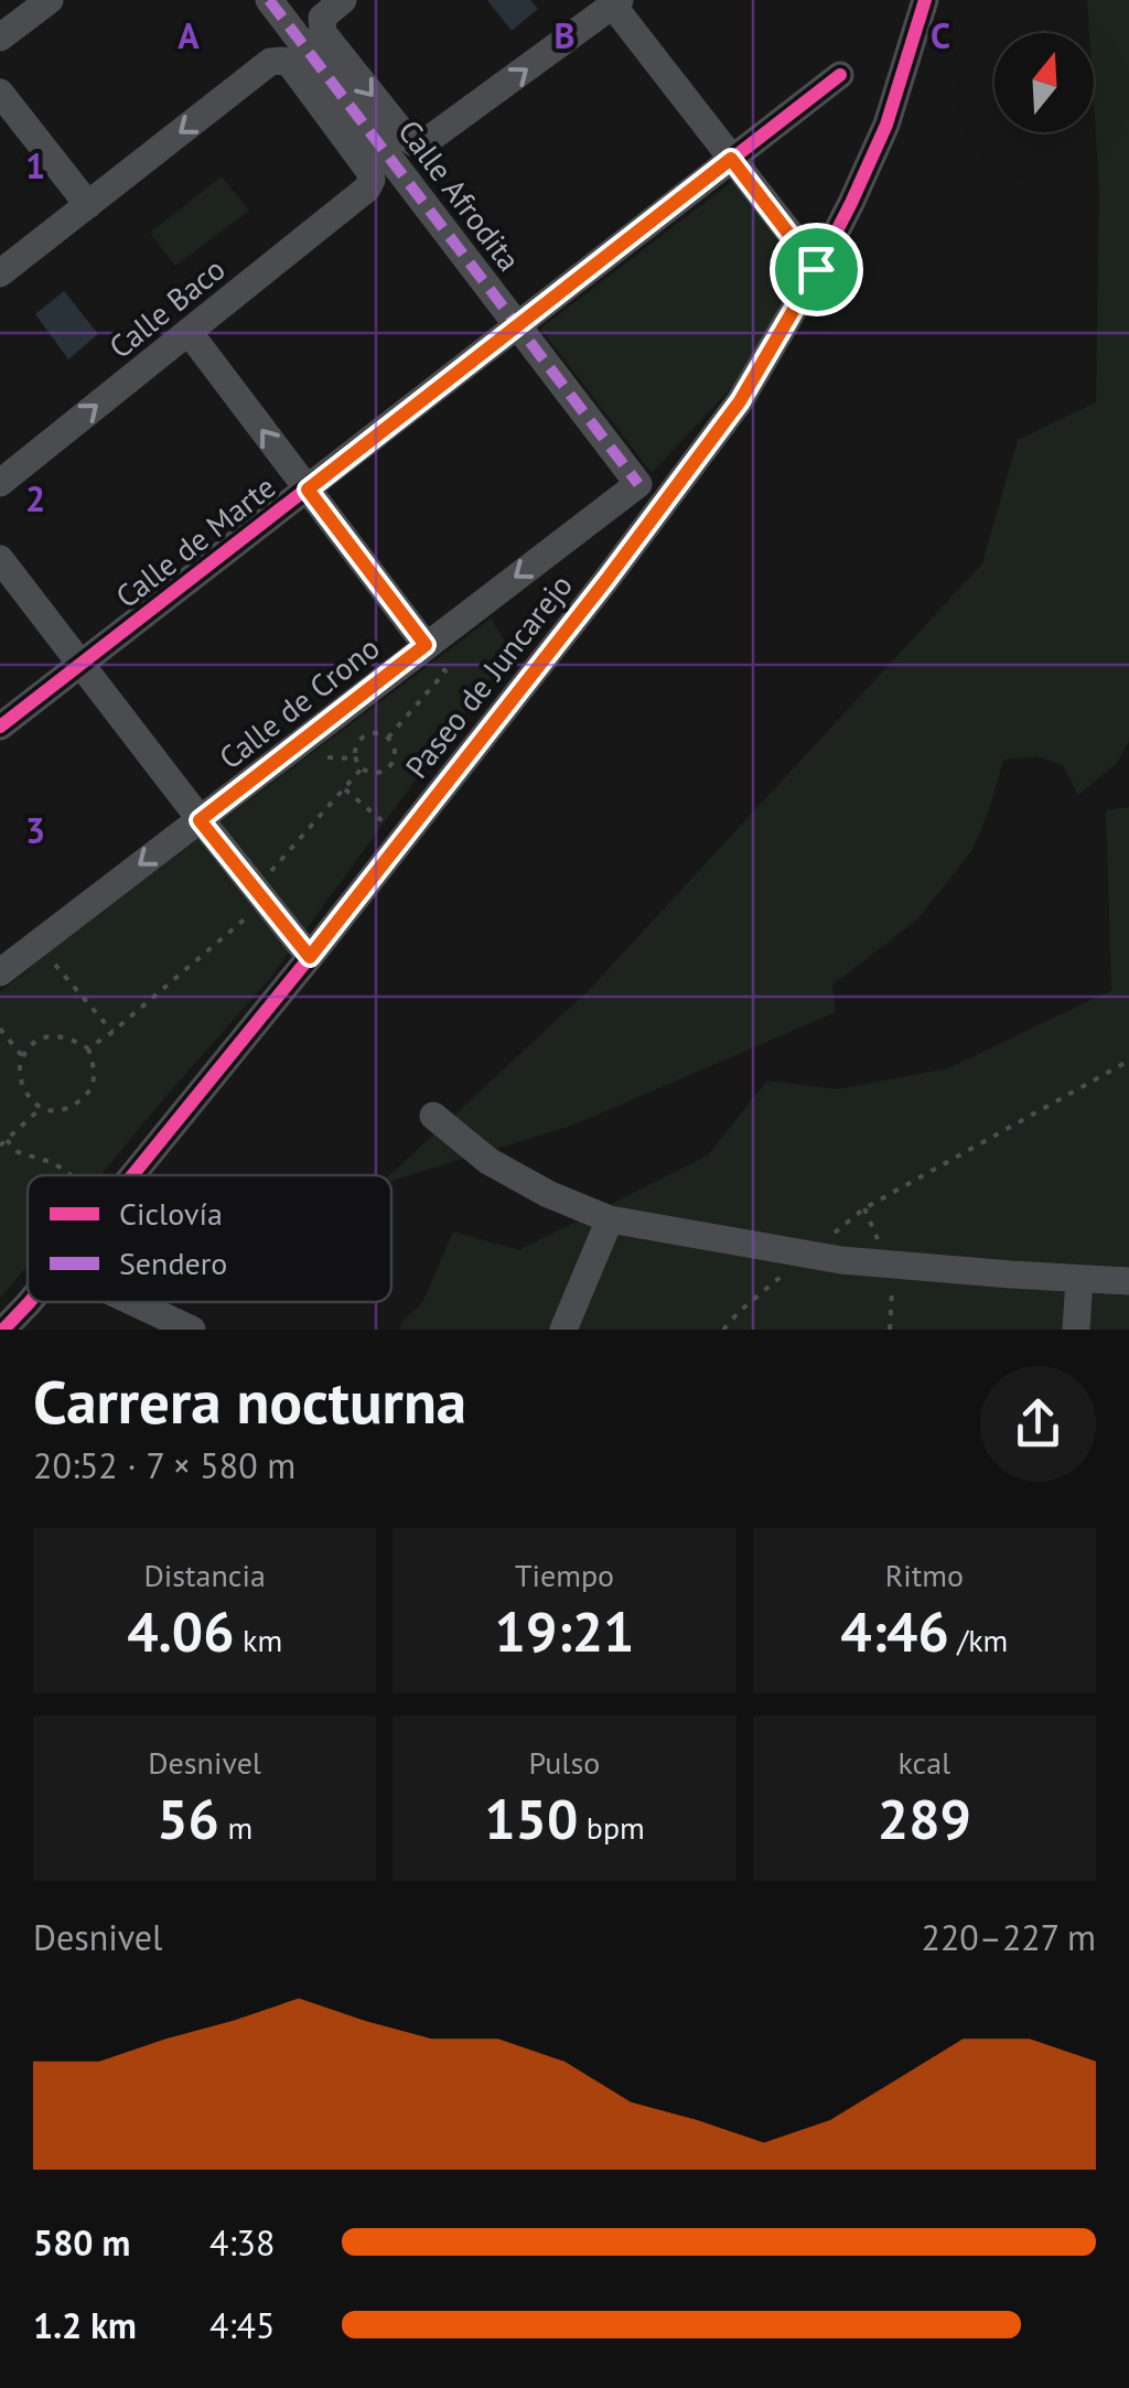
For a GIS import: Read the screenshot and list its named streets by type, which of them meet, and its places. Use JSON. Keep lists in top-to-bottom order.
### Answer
{
  "streets": {
    "street": [
      "Calle Afrodita",
      "Calle Baco",
      "Calle de Marte",
      "Paseo de Juncarejo",
      "Calle de Crono"
    ]
  },
  "crossings": [
    ["Calle Afrodita", "Calle Baco"],
    ["Calle Afrodita", "Calle de Marte"],
    ["Calle Afrodita", "Calle de Crono"]
  ],
  "one_way": ["Calle de Crono"],
  "legend": ["Ciclovía", "Sendero"],
  "north": "top",
  "page": {
    "heading": ["Carrera nocturna", "20:52 · 7 × 580 m"],
    "stats": [
      ["Distancia", "4.06 km"],
      ["Tiempo", "19:21"],
      ["Ritmo", "4:46 /km"],
      ["Desnivel", "56 m"],
      ["Pulso", "150 bpm"],
      ["kcal", "289"]
    ],
    "chart": ["Desnivel", "220–227 m"],
    "list": [
      {
        "name": "580 m",
        "note": "4:38"
      },
      {
        "name": "1.2 km",
        "note": "4:45"
      }
    ]
  },
  "grid": {
    "columns": ["A", "B", "C"],
    "rows": ["1", "2", "3"]
  }
}
